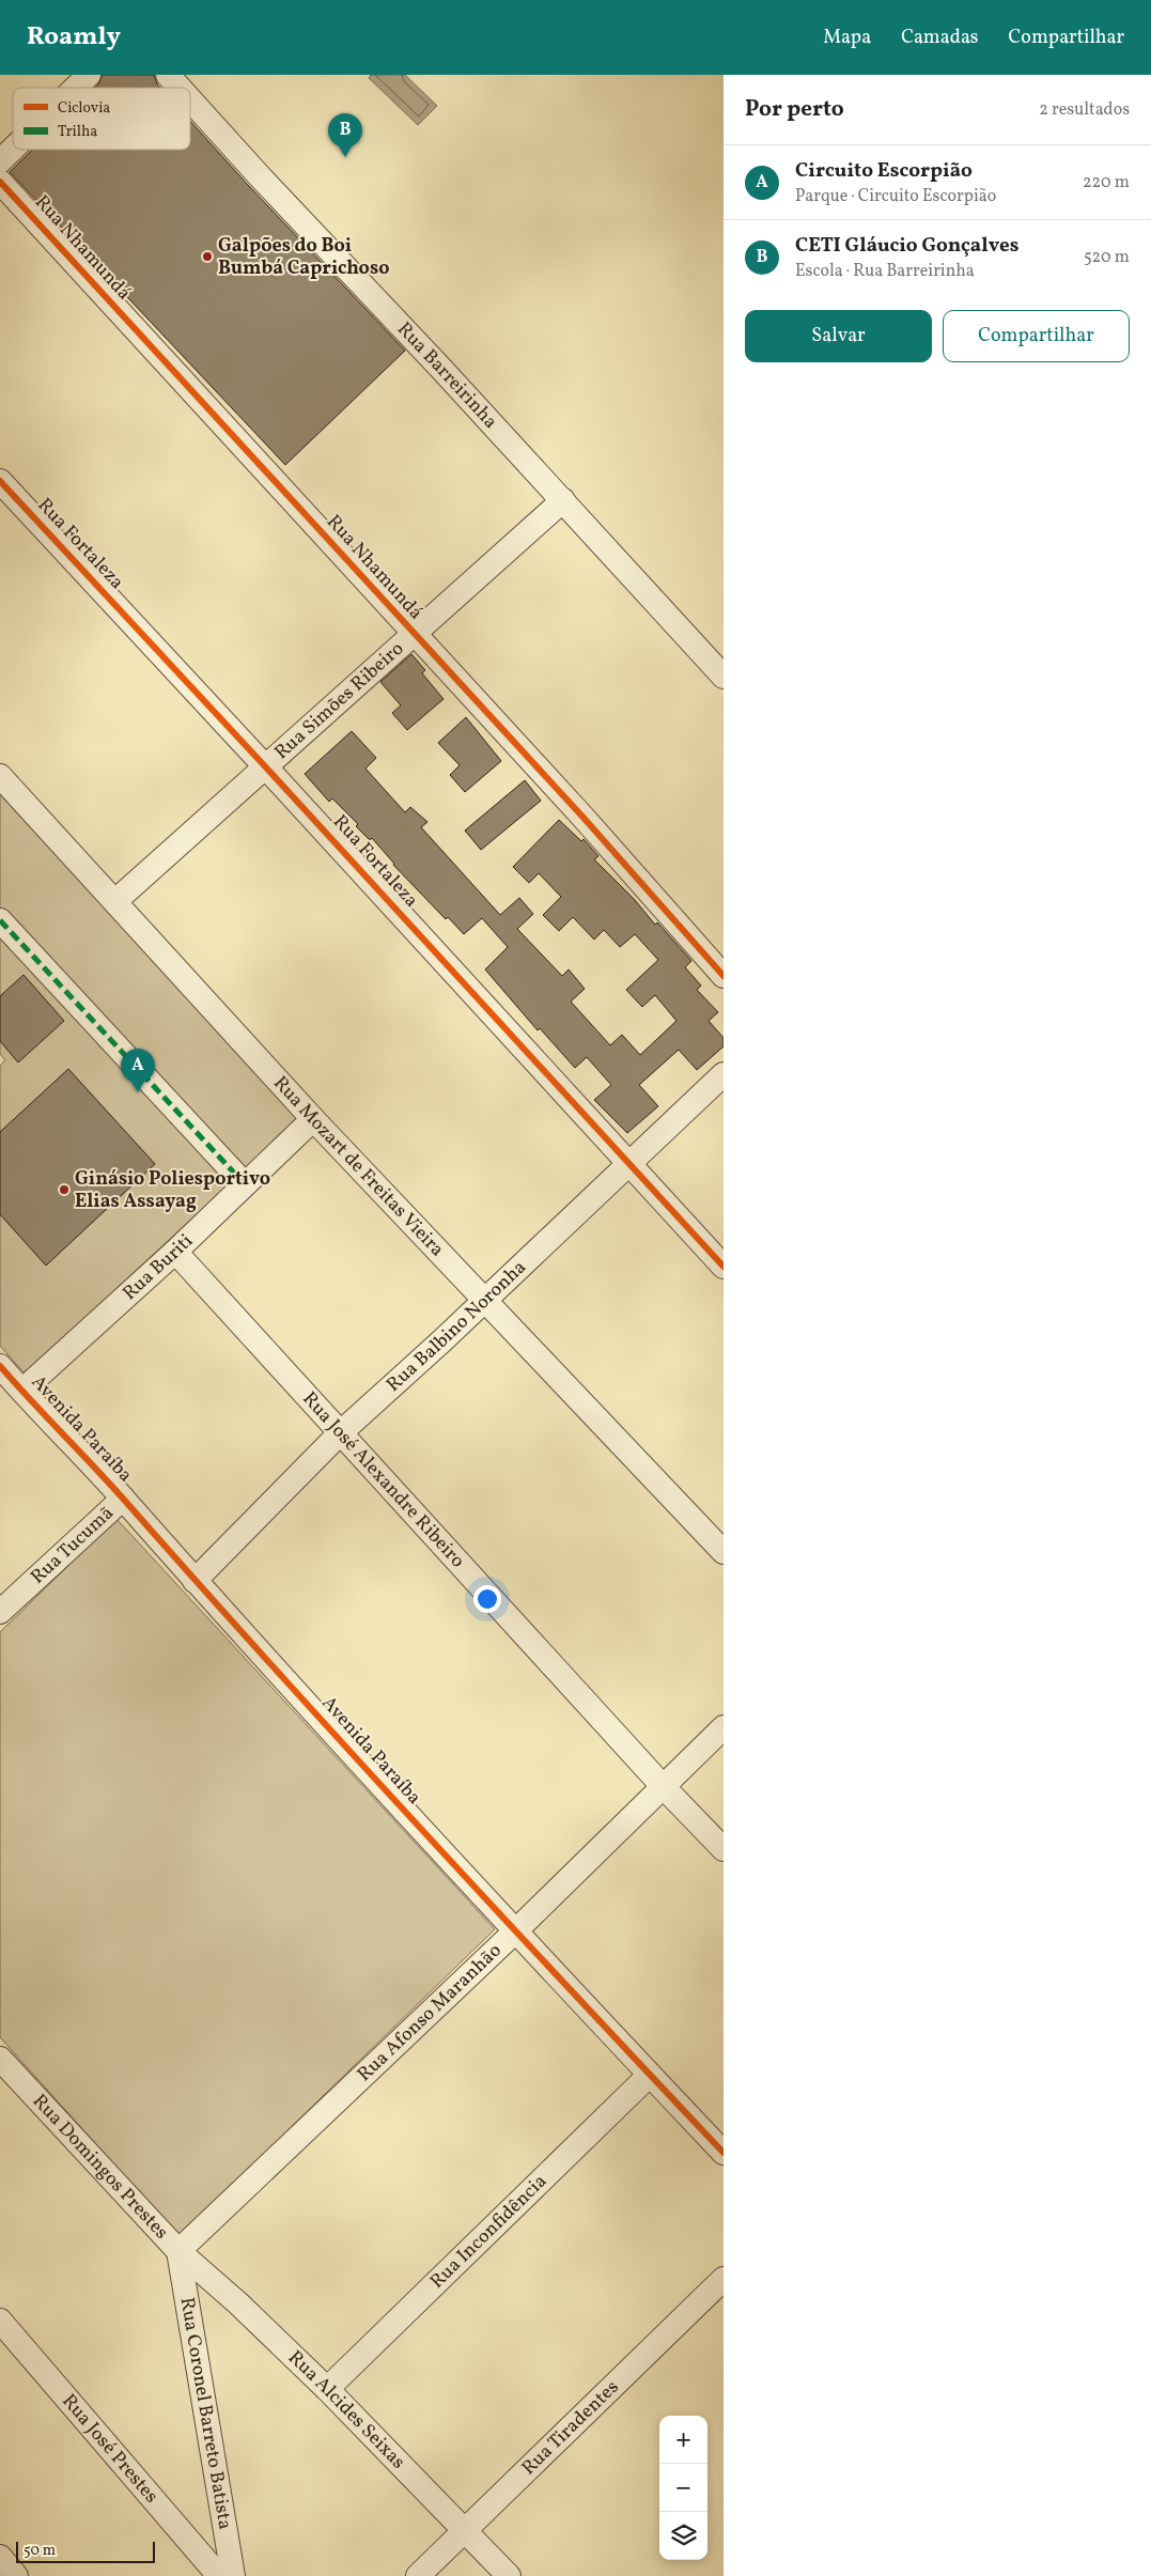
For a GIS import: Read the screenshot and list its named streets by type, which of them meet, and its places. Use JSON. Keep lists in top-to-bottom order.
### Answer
{
  "streets": {
    "street": [
      "Rua Nhamundá",
      "Rua Barreirinha",
      "Rua Fortaleza",
      "Rua Simões Ribeiro",
      "Rua Mozart de Freitas Vieira",
      "Rua Buriti",
      "Rua Balbino Noronha",
      "Avenida Paraíba",
      "Rua José Alexandre Ribeiro",
      "Rua Tucumã",
      "Rua Afonso Maranhão",
      "Rua Domingos Prestes",
      "Rua Inconfidência",
      "Rua Alcides Seixas",
      "Rua Coronel Barreto Batista",
      "Rua Tiradentes",
      "Rua José Prestes"
    ]
  },
  "crossings": [
    ["Rua Nhamundá", "Rua Simões Ribeiro"],
    ["Rua Barreirinha", "Rua Simões Ribeiro"],
    ["Rua Fortaleza", "Rua Simões Ribeiro"],
    ["Rua Fortaleza", "Rua Balbino Noronha"],
    ["Rua Simões Ribeiro", "Rua Mozart de Freitas Vieira"],
    ["Rua Mozart de Freitas Vieira", "Rua Buriti"],
    ["Rua Mozart de Freitas Vieira", "Rua Balbino Noronha"],
    ["Rua Buriti", "Avenida Paraíba"],
    ["Rua Buriti", "Rua José Alexandre Ribeiro"],
    ["Rua Balbino Noronha", "Avenida Paraíba"],
    ["Rua Balbino Noronha", "Rua José Alexandre Ribeiro"],
    ["Avenida Paraíba", "Rua Tucumã"],
    ["Avenida Paraíba", "Rua Afonso Maranhão"],
    ["Avenida Paraíba", "Rua Inconfidência"],
    ["Rua José Alexandre Ribeiro", "Rua Afonso Maranhão"],
    ["Rua Afonso Maranhão", "Rua Domingos Prestes"],
    ["Rua Afonso Maranhão", "Rua Alcides Seixas"],
    ["Rua Afonso Maranhão", "Rua Coronel Barreto Batista"],
    ["Rua Domingos Prestes", "Rua Alcides Seixas"],
    ["Rua Domingos Prestes", "Rua Coronel Barreto Batista"],
    ["Rua Inconfidência", "Rua Alcides Seixas"],
    ["Rua Alcides Seixas", "Rua Coronel Barreto Batista"],
    ["Rua Alcides Seixas", "Rua Tiradentes"]
  ],
  "places": ["Galpões do Boi Bumbá Caprichoso", "Ginásio Poliesportivo Elias Assayag"],
  "legend": ["Ciclovia", "Trilha"],
  "scale_bar": "50 m",
  "page": {
    "header": "Roamly",
    "nav": ["Mapa", "Camadas", "Compartilhar"],
    "heading": ["Por perto", "2 resultados"],
    "pins": ["B", "A"],
    "list": [
      {
        "mark": "A",
        "name": "Circuito Escorpião",
        "note": "Parque · Circuito Escorpião",
        "value": "220 m"
      },
      {
        "mark": "B",
        "name": "CETI Gláucio Gonçalves",
        "note": "Escola · Rua Barreirinha",
        "value": "520 m"
      }
    ],
    "buttons": ["Salvar", "Compartilhar"],
    "map_buttons": ["+", "−"],
    "scale": "50 m"
  }
}
